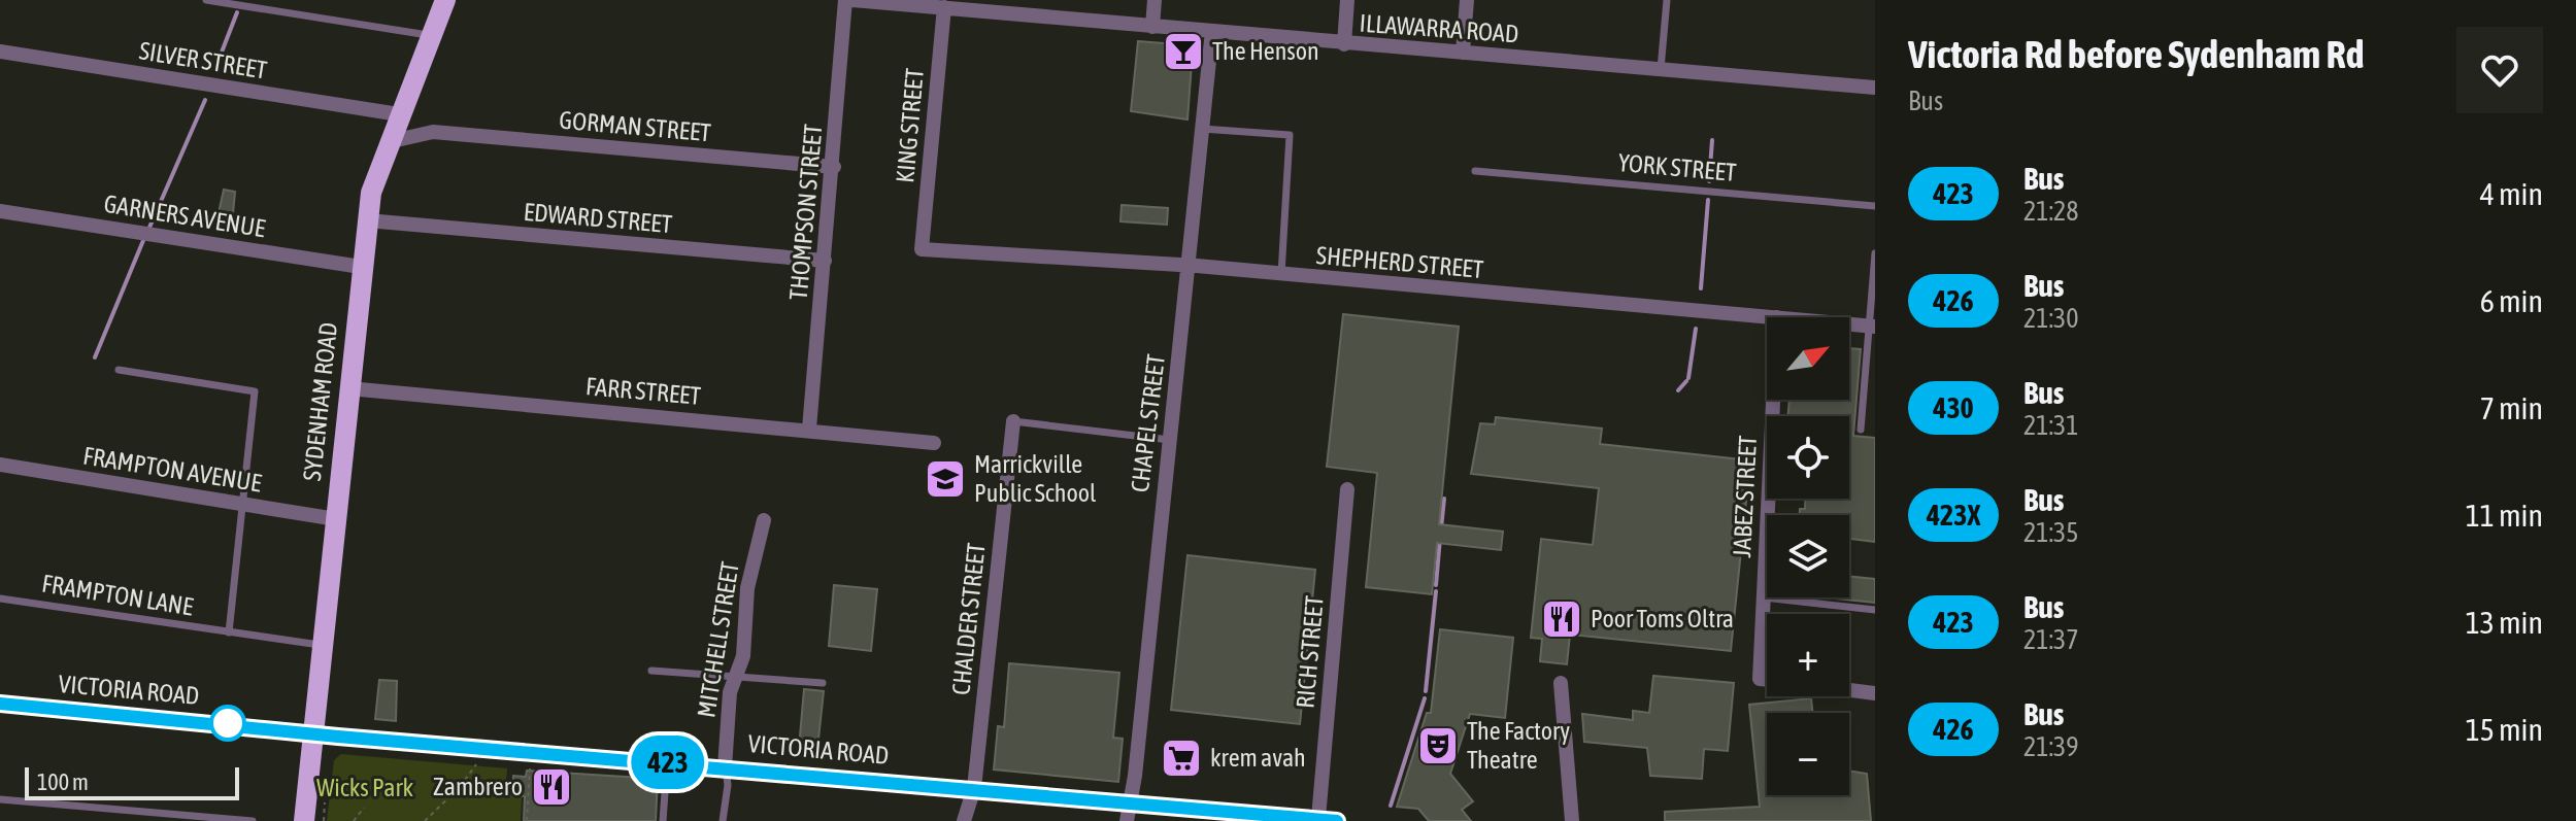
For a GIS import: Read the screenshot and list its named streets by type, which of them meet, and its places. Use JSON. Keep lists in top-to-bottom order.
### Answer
{
  "streets": {
    "main road": ["SYDENHAM ROAD", "VICTORIA ROAD"],
    "street": [
      "ILLAWARRA ROAD",
      "SILVER STREET",
      "KING STREET",
      "GORMAN STREET",
      "THOMPSON STREET",
      "GARNERS AVENUE",
      "EDWARD STREET",
      "SHEPHERD STREET",
      "FARR STREET",
      "CHAPEL STREET",
      "FRAMPTON AVENUE",
      "JABEZ STREET",
      "CHALDER STREET",
      "MITCHELL STREET",
      "RICH STREET"
    ],
    "lane": ["YORK STREET", "FRAMPTON LANE"]
  },
  "crossings": [
    ["ILLAWARRA ROAD", "KING STREET"],
    ["ILLAWARRA ROAD", "CHAPEL STREET"],
    ["SILVER STREET", "SYDENHAM ROAD"],
    ["KING STREET", "SHEPHERD STREET"],
    ["GORMAN STREET", "THOMPSON STREET"],
    ["GORMAN STREET", "SYDENHAM ROAD"],
    ["THOMPSON STREET", "EDWARD STREET"],
    ["THOMPSON STREET", "FARR STREET"],
    ["GARNERS AVENUE", "SYDENHAM ROAD"],
    ["EDWARD STREET", "SYDENHAM ROAD"],
    ["SHEPHERD STREET", "CHAPEL STREET"],
    ["FARR STREET", "SYDENHAM ROAD"],
    ["SYDENHAM ROAD", "FRAMPTON AVENUE"],
    ["SYDENHAM ROAD", "FRAMPTON LANE"],
    ["SYDENHAM ROAD", "VICTORIA ROAD"],
    ["CHAPEL STREET", "VICTORIA ROAD"],
    ["CHALDER STREET", "VICTORIA ROAD"],
    ["MITCHELL STREET", "VICTORIA ROAD"],
    ["RICH STREET", "VICTORIA ROAD"]
  ],
  "parks": ["Wicks Park"],
  "places": {
    "bar": ["The Henson"],
    "school or university": ["Marrickville Public School"],
    "restaurant": ["Poor Toms Oltra", "Zambrero"],
    "theatre": ["The Factory Theatre"],
    "supermarket": ["krem avah"]
  },
  "lines": ["bus line 423"],
  "scale_bar": "100 m",
  "north": "top right",
  "page": {
    "on_map": "423",
    "heading": ["Victoria Rd before Sydenham Rd", "Bus"],
    "list": [
      {
        "mark": "423",
        "name": "Bus",
        "note": "21:28",
        "value": "4 min"
      },
      {
        "mark": "426",
        "name": "Bus",
        "note": "21:30",
        "value": "6 min"
      },
      {
        "mark": "430",
        "name": "Bus",
        "note": "21:31",
        "value": "7 min"
      },
      {
        "mark": "423X",
        "name": "Bus",
        "note": "21:35",
        "value": "11 min"
      },
      {
        "mark": "423",
        "name": "Bus",
        "note": "21:37",
        "value": "13 min"
      },
      {
        "mark": "426",
        "name": "Bus",
        "note": "21:39",
        "value": "15 min"
      }
    ],
    "map_buttons": ["+", "−"],
    "scale": "100 m"
  }
}
